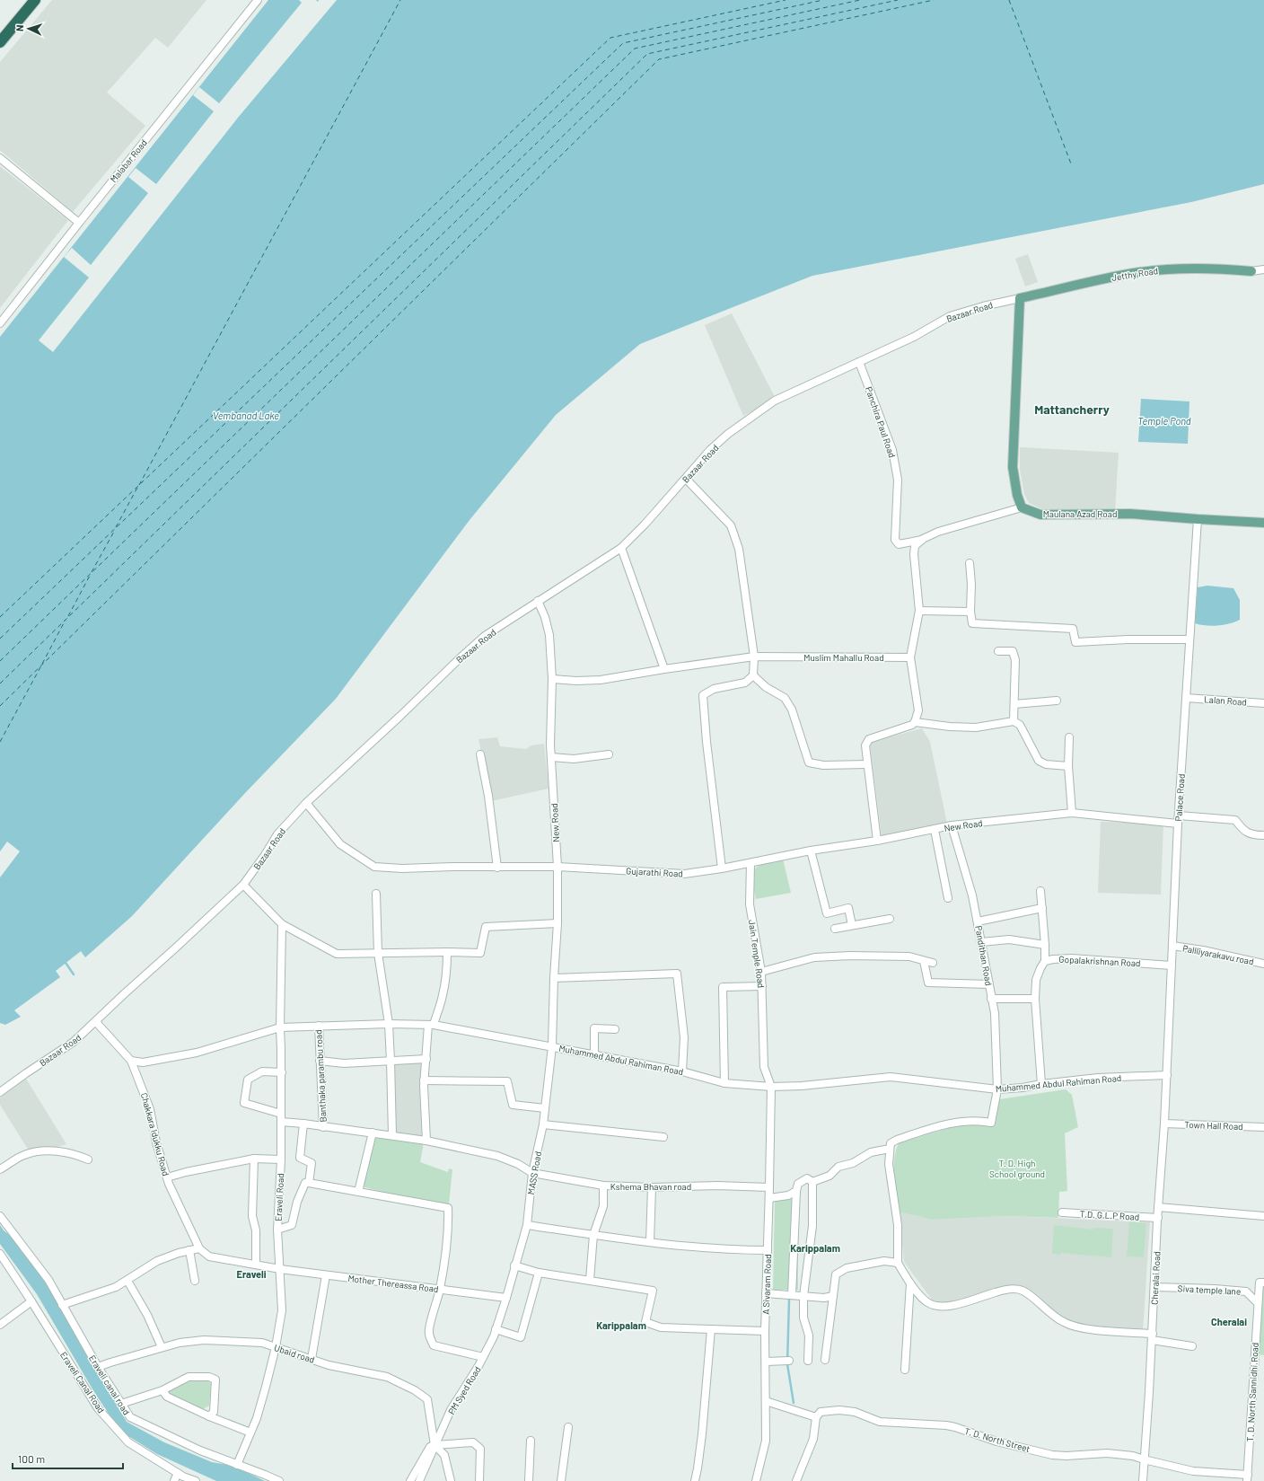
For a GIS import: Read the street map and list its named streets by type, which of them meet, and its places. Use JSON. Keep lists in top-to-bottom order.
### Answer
{
  "streets": {
    "main road": ["Jetthy Road", "Maulana Azad Road"],
    "street": [
      "Malabar Road",
      "Bazaar Road",
      "Panchira Paul Road",
      "Muslim Mahallu Road",
      "Lalan Road",
      "Palace Road",
      "New Road",
      "Gujarathi Road",
      "Jain Temple Road",
      "Pallliyarakavu road",
      "Pandithan Road",
      "Gopalakrishnan Road",
      "Muhammed Abdul Rahiman Road",
      "Banthaka parambu road",
      "Town Hall Road",
      "Chakkara Idukku Road",
      "MASS Road",
      "Kshema Bhavan road",
      "Eraveli Road",
      "T.D. G.L.P Road",
      "Cheralai Road",
      "Mother Thereassa Road",
      "A Sivaram Road",
      "Siva temple lane",
      "Ubaid road",
      "Eraveli Canal Road",
      "Eraveli canal road",
      "PM Syed Road",
      "T. D. North Sannidhi.Road",
      "T. D. North Street"
    ]
  },
  "crossings": [
    ["Jetthy Road", "Bazaar Road"],
    ["Bazaar Road", "Panchira Paul Road"],
    ["Bazaar Road", "New Road"],
    ["Bazaar Road", "Gujarathi Road"],
    ["Maulana Azad Road", "Palace Road"],
    ["Muslim Mahallu Road", "New Road"],
    ["Lalan Road", "Palace Road"],
    ["Palace Road", "New Road"],
    ["Palace Road", "Pallliyarakavu road"],
    ["Palace Road", "Gopalakrishnan Road"],
    ["Palace Road", "Muhammed Abdul Rahiman Road"],
    ["Palace Road", "Cheralai Road"],
    ["New Road", "Gujarathi Road"],
    ["New Road", "Jain Temple Road"],
    ["New Road", "Pandithan Road"],
    ["New Road", "Muhammed Abdul Rahiman Road"],
    ["New Road", "MASS Road"],
    ["Gujarathi Road", "Jain Temple Road"],
    ["Jain Temple Road", "Muhammed Abdul Rahiman Road"],
    ["Jain Temple Road", "A Sivaram Road"],
    ["Pandithan Road", "Muhammed Abdul Rahiman Road"],
    ["Muhammed Abdul Rahiman Road", "Banthaka parambu road"],
    ["Muhammed Abdul Rahiman Road", "Chakkara Idukku Road"],
    ["Muhammed Abdul Rahiman Road", "MASS Road"],
    ["Muhammed Abdul Rahiman Road", "Eraveli Road"],
    ["Muhammed Abdul Rahiman Road", "Cheralai Road"],
    ["Muhammed Abdul Rahiman Road", "A Sivaram Road"],
    ["Town Hall Road", "Cheralai Road"],
    ["MASS Road", "Kshema Bhavan road"],
    ["MASS Road", "Mother Thereassa Road"],
    ["MASS Road", "PM Syed Road"],
    ["Kshema Bhavan road", "A Sivaram Road"],
    ["Eraveli Road", "Mother Thereassa Road"],
    ["Eraveli Road", "Ubaid road"],
    ["Eraveli Road", "Eraveli canal road"],
    ["T.D. G.L.P Road", "Cheralai Road"],
    ["Cheralai Road", "Siva temple lane"],
    ["Cheralai Road", "T. D. North Street"],
    ["Mother Thereassa Road", "PM Syed Road"],
    ["Siva temple lane", "T. D. North Sannidhi.Road"],
    ["Ubaid road", "Eraveli canal road"],
    ["Ubaid road", "PM Syed Road"],
    ["T. D. North Sannidhi.Road", "T. D. North Street"]
  ],
  "districts": [
    "Mattancherry",
    "Karippalam",
    "Eraveli",
    "Cheralai",
    "Karippalam"
  ],
  "water": ["Vembanad Lake", "Temple Pond"],
  "parks": ["T. D. High School ground"],
  "scale_bar": "100 m",
  "north": "left"
}
